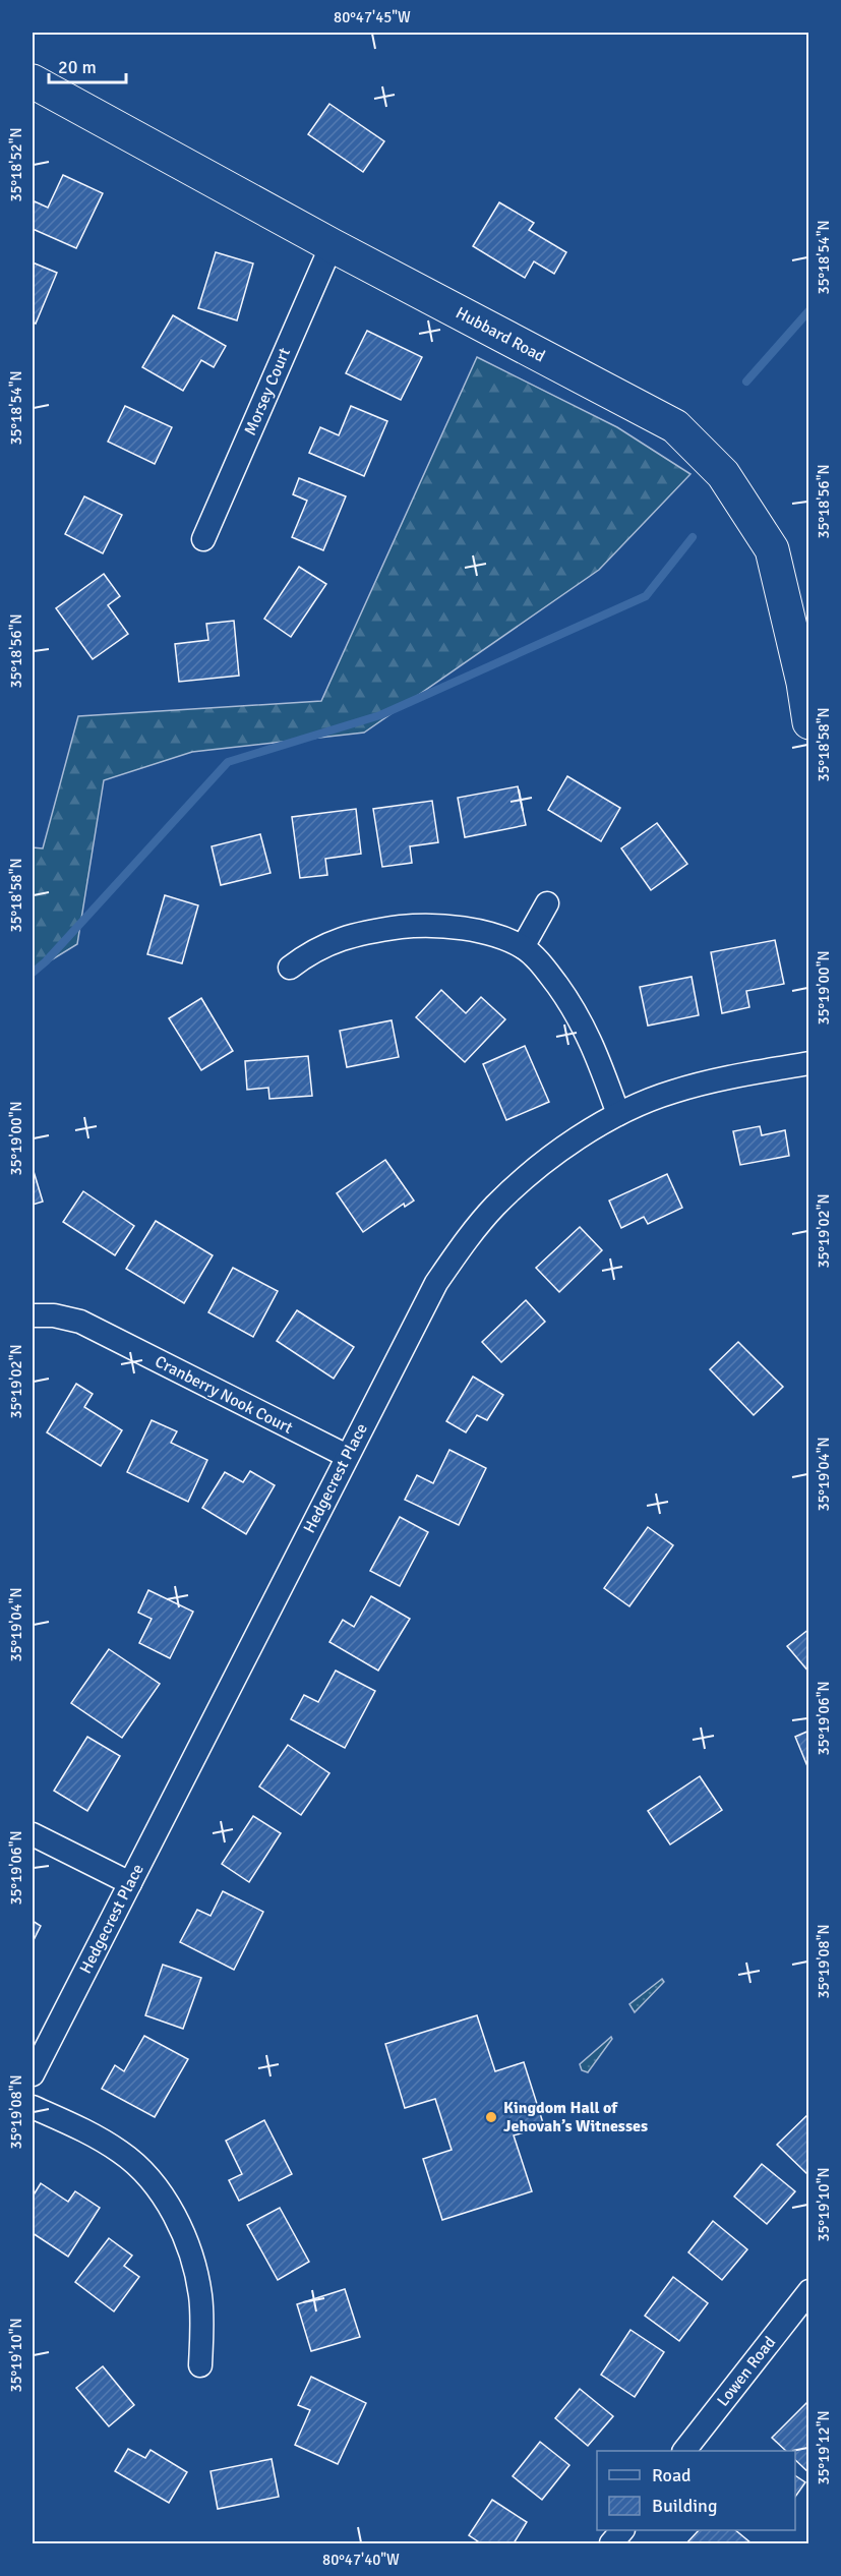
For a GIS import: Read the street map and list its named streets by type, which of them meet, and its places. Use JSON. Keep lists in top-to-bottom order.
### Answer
{
  "streets": {
    "main road": ["Hubbard Road"],
    "street": [
      "Morsey Court",
      "Cranberry Nook Court",
      "Hedgecrest Place",
      "Lowen Road"
    ]
  },
  "crossings": [
    ["Hubbard Road", "Morsey Court"],
    ["Cranberry Nook Court", "Hedgecrest Place"]
  ],
  "places": ["Kingdom Hall of Jehovah’s Witnesses"],
  "legend": ["Road", "Building"],
  "scale_bar": "20 m",
  "coordinates": [
    "80°47'45\"W",
    "35°18'52\"N",
    "35°18'54\"N",
    "35°18'56\"N",
    "35°18'58\"N",
    "35°19'00\"N",
    "35°19'02\"N",
    "35°19'04\"N",
    "35°19'06\"N",
    "35°19'08\"N",
    "35°19'10\"N",
    "35°19'12\"N",
    "80°47'40\"W"
  ]
}
